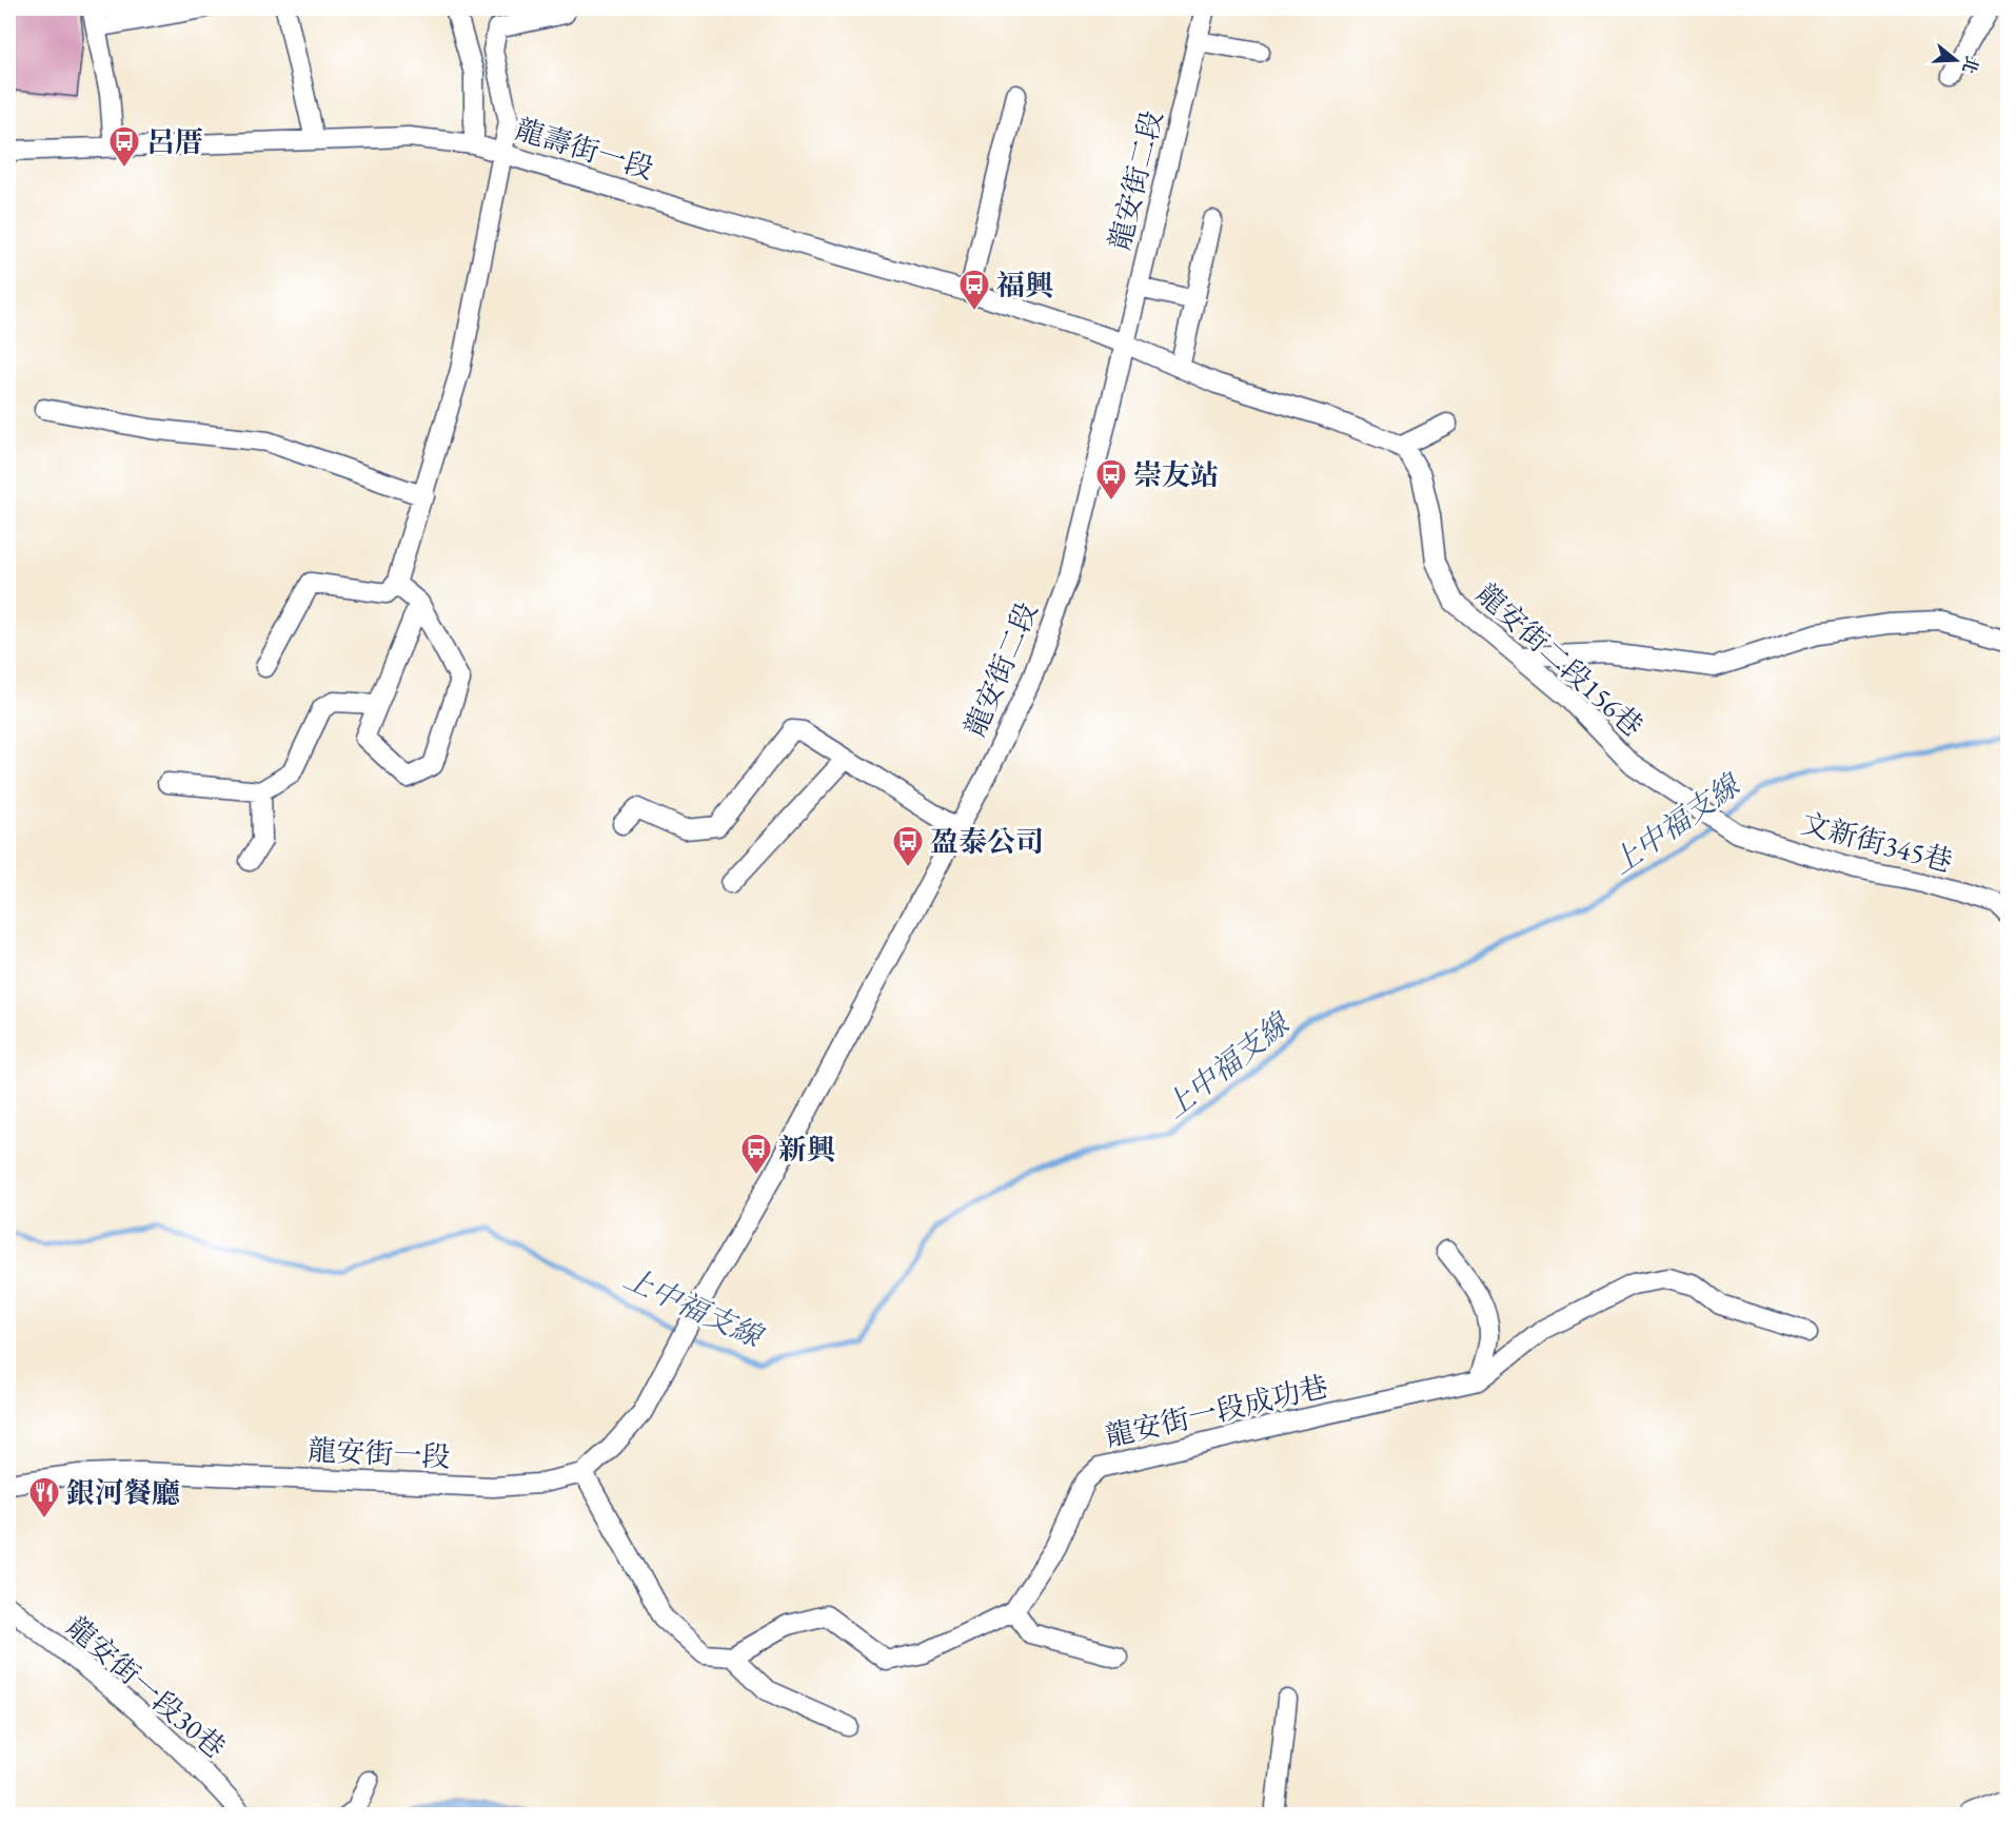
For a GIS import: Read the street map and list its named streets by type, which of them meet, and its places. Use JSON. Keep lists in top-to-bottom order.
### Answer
{
  "streets": {
    "street": [
      "龍壽街一段",
      "龍安街二段",
      "龍安街二段156巷",
      "文新街345巷",
      "龍安街一段成功巷",
      "龍安街一段",
      "龍安街一段30巷"
    ]
  },
  "crossings": [
    ["龍壽街一段", "龍安街二段"],
    ["龍安街二段", "龍安街一段"],
    ["龍安街二段156巷", "文新街345巷"]
  ],
  "water": ["上中福支線"],
  "places": {
    "bus stop": [
      "呂厝",
      "福興",
      "崇友站",
      "盈泰公司",
      "新興"
    ],
    "restaurant": ["銀河餐廳"]
  },
  "north": "right"
}
